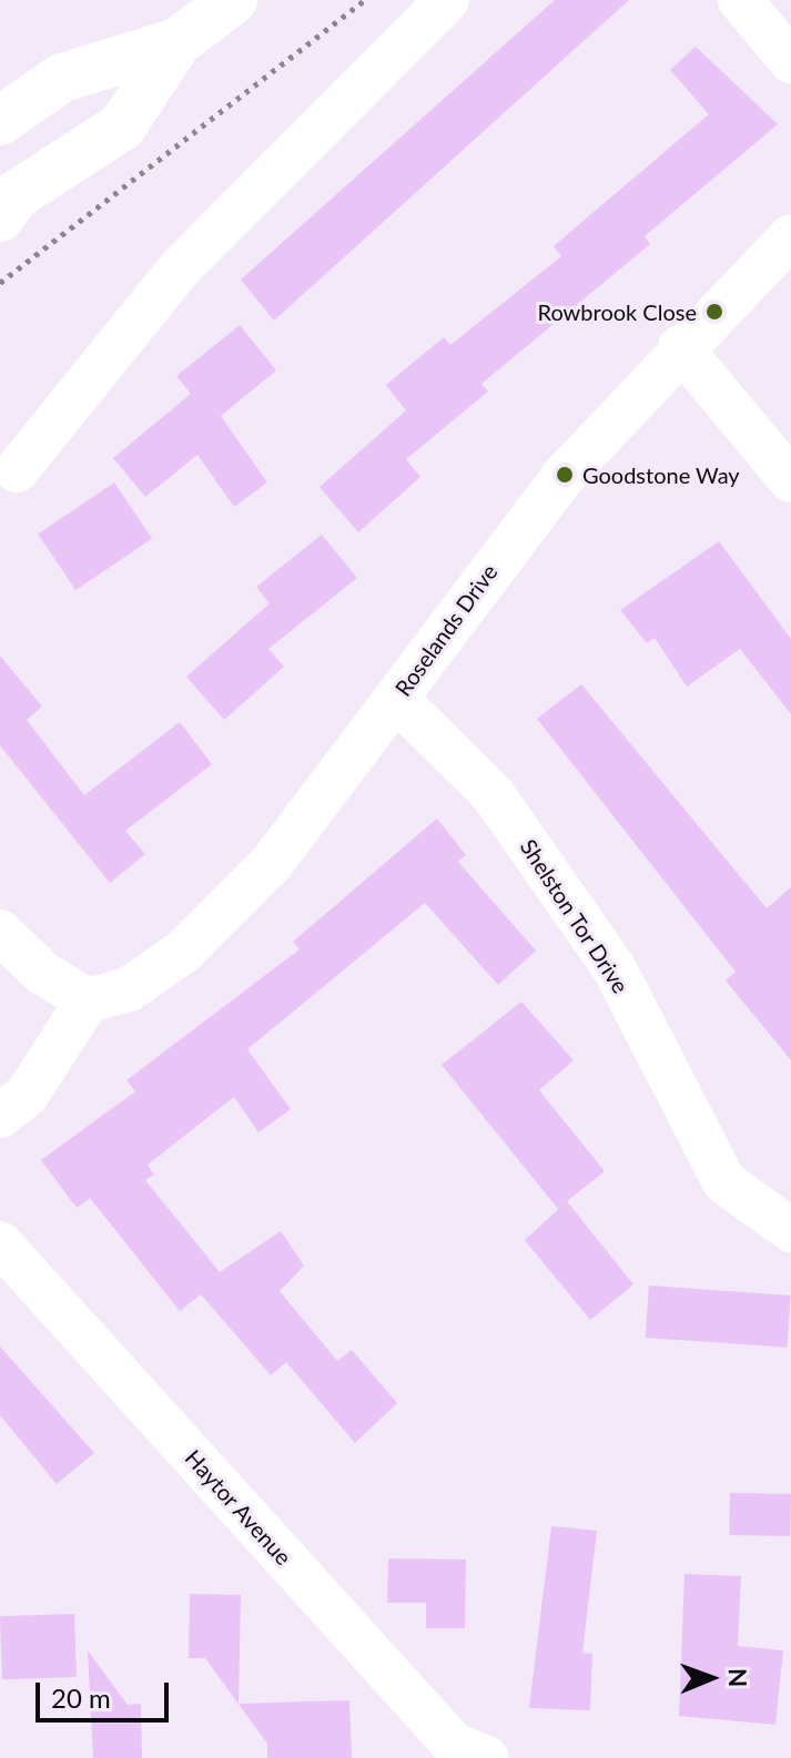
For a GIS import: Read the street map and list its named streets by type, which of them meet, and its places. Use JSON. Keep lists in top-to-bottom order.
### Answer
{
  "streets": {
    "street": ["Roselands Drive", "Shelston Tor Drive", "Haytor Avenue"]
  },
  "crossings": [
    ["Roselands Drive", "Shelston Tor Drive"]
  ],
  "places": ["Rowbrook Close", "Goodstone Way"],
  "scale_bar": "20 m",
  "north": "right"
}
